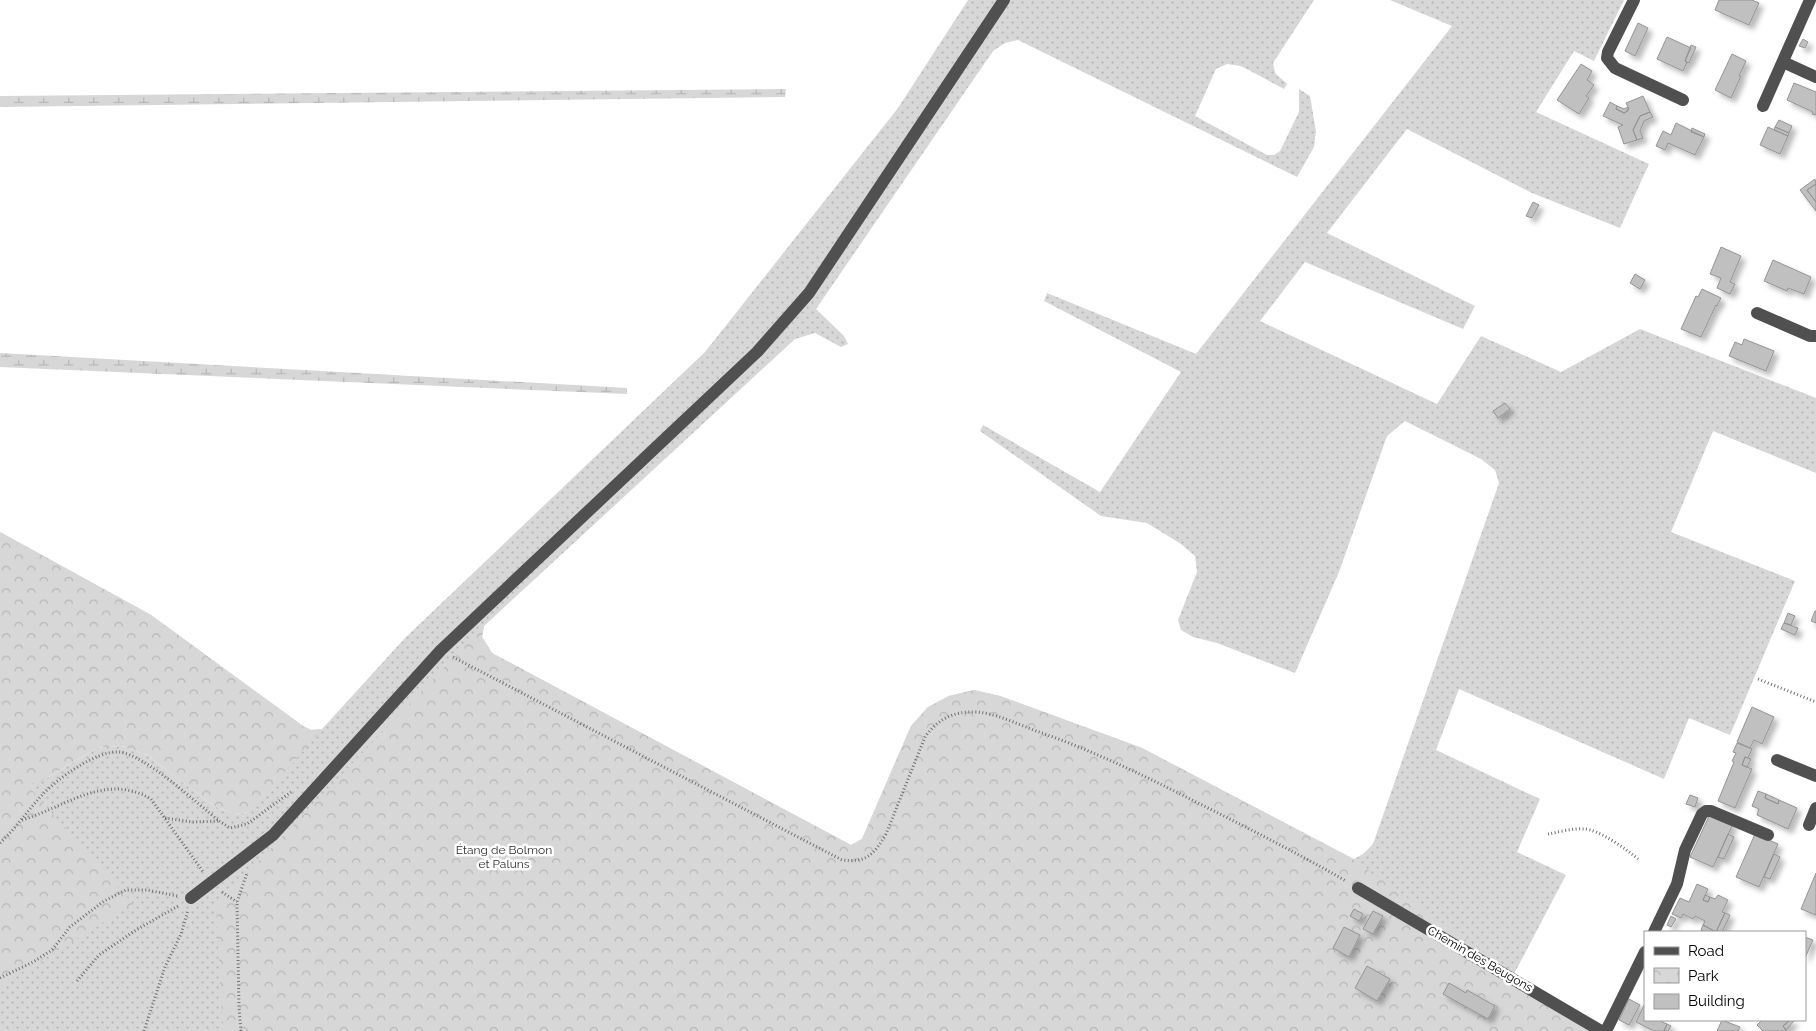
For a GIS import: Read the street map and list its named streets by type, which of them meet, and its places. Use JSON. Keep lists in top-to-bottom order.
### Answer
{
  "streets": {
    "street": ["Chemin des Beugons"]
  },
  "parks": ["Étang de Bolmon et Paluns"],
  "legend": ["Road", "Park", "Building"]
}
